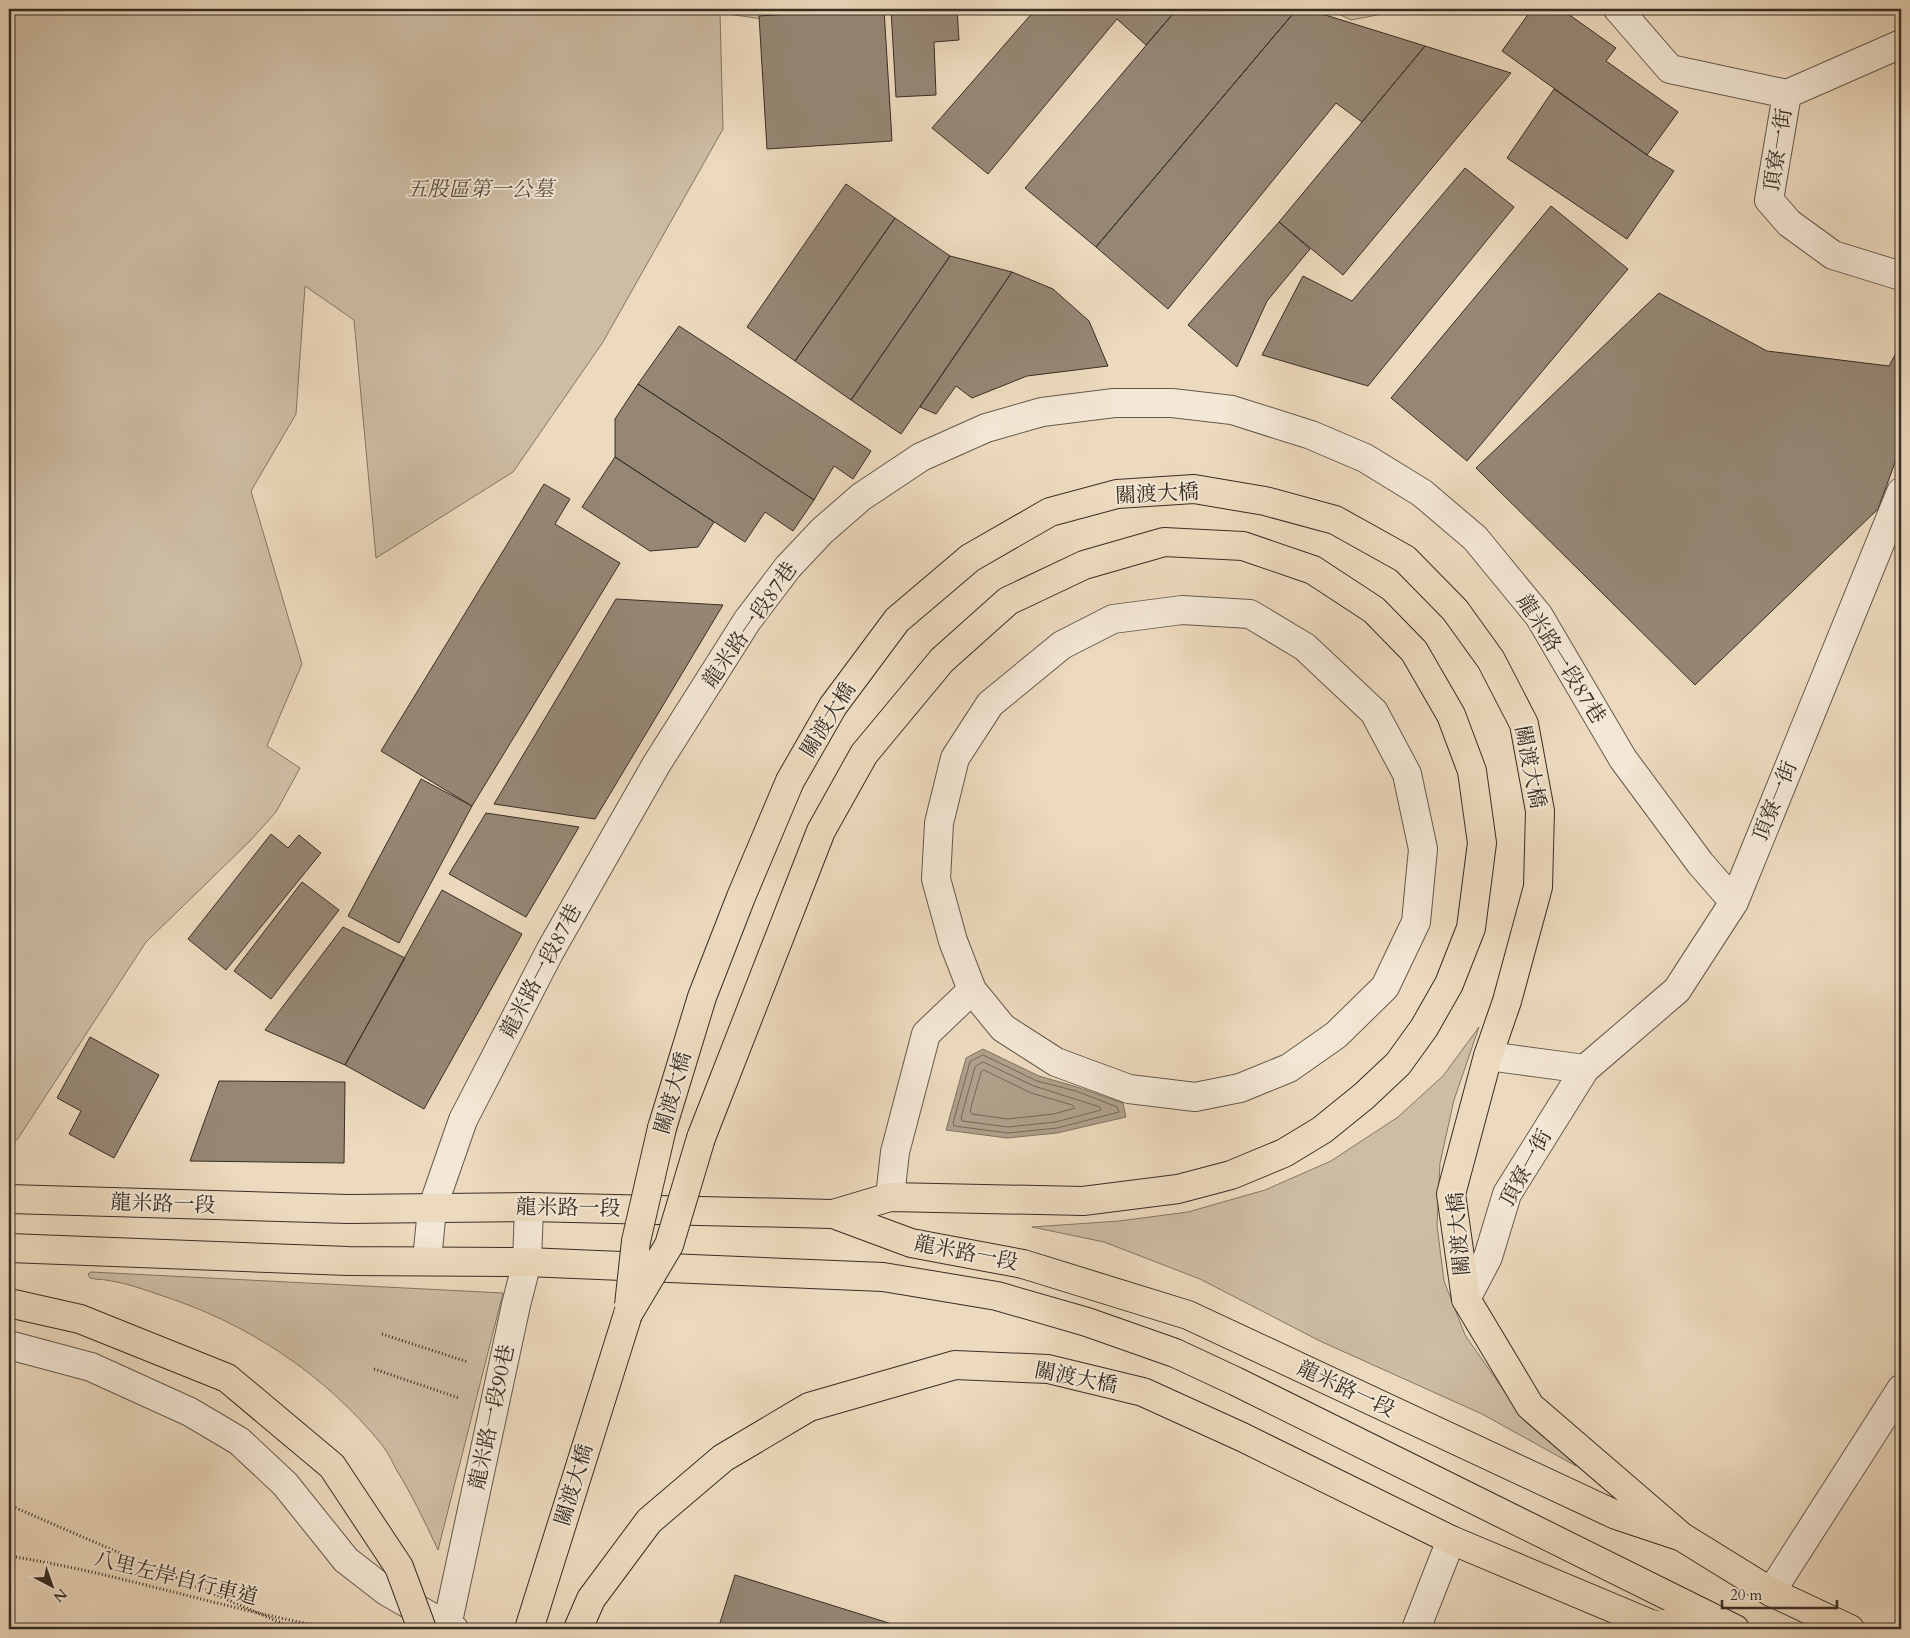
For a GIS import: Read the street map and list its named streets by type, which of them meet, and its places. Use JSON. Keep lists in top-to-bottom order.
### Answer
{
  "streets": {
    "main road": ["關渡大橋", "龍米路一段"],
    "street": ["頂寮一街", "龍米路一段87巷", "龍米路一段90巷"],
    "path": ["八里左岸自行車道"]
  },
  "crossings": [
    ["頂寮一街", "關渡大橋"],
    ["頂寮一街", "龍米路一段87巷"],
    ["關渡大橋", "龍米路一段"],
    ["龍米路一段87巷", "龍米路一段"],
    ["龍米路一段", "龍米路一段90巷"]
  ],
  "parks": ["五股區第一公墓"],
  "scale_bar": "20 m",
  "north": "bottom right"
}
